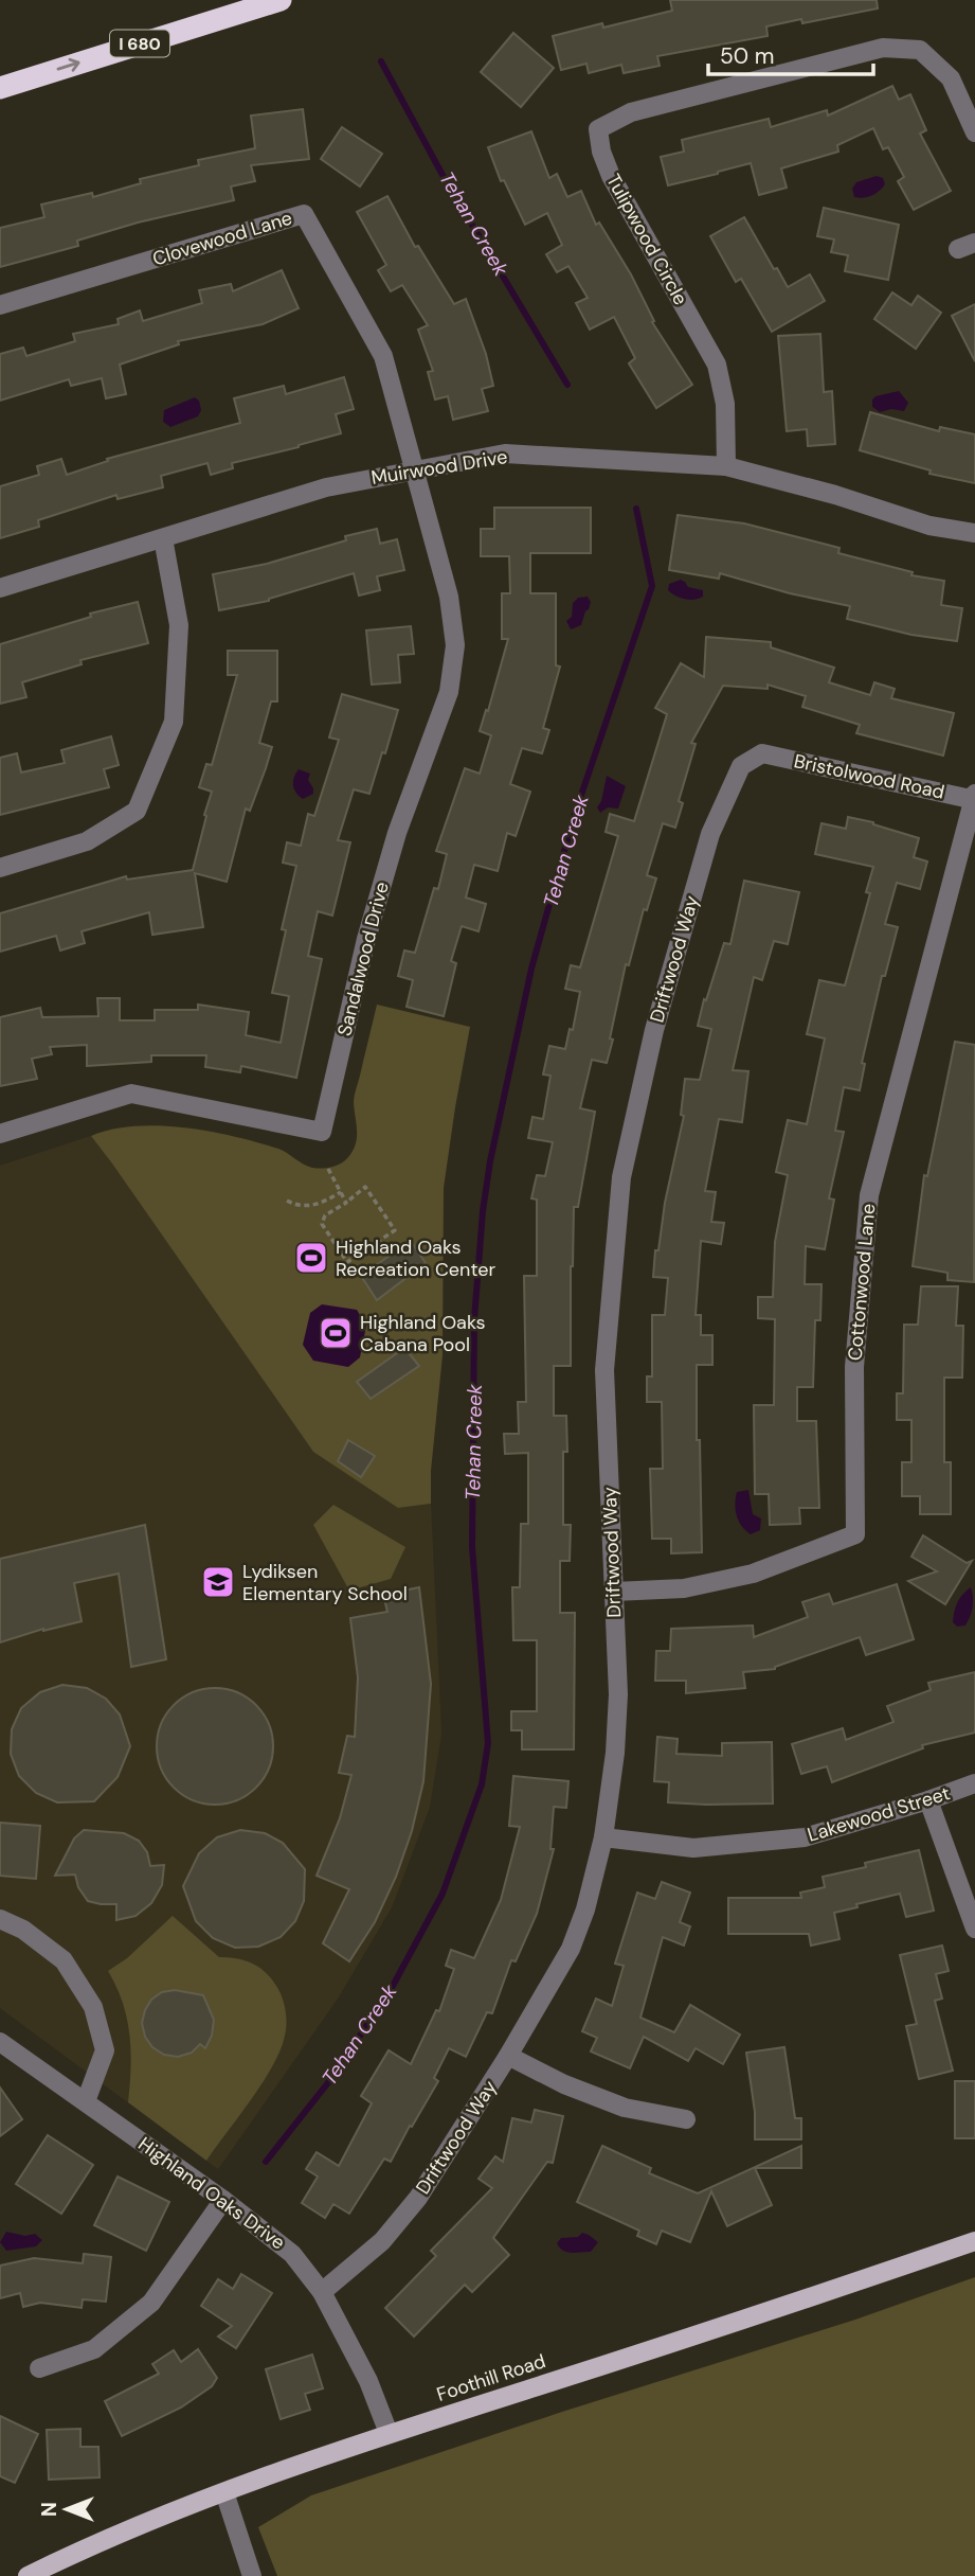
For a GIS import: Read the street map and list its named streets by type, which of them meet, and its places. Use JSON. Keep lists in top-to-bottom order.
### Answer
{
  "streets": {
    "highway": ["I 680"],
    "main road": ["Foothill Road"],
    "street": [
      "Clovewood Lane",
      "Tulipwood Circle",
      "Muirwood Drive",
      "Bristolwood Road",
      "Sandalwood Drive",
      "Driftwood Way",
      "Cottonwood Lane",
      "Lakewood Street",
      "Highland Oaks Drive"
    ]
  },
  "crossings": [
    ["Clovewood Lane", "Muirwood Drive"],
    ["Clovewood Lane", "Sandalwood Drive"],
    ["Tulipwood Circle", "Muirwood Drive"],
    ["Muirwood Drive", "Sandalwood Drive"],
    ["Bristolwood Road", "Driftwood Way"],
    ["Bristolwood Road", "Cottonwood Lane"],
    ["Driftwood Way", "Cottonwood Lane"],
    ["Driftwood Way", "Lakewood Street"],
    ["Driftwood Way", "Highland Oaks Drive"],
    ["Highland Oaks Drive", "Foothill Road"]
  ],
  "water": ["Tehan Creek"],
  "places": {
    "sports": ["Highland Oaks Recreation Center", "Highland Oaks Cabana Pool"],
    "school or university": ["Lydiksen Elementary School"]
  },
  "scale_bar": "50 m",
  "north": "left"
}
